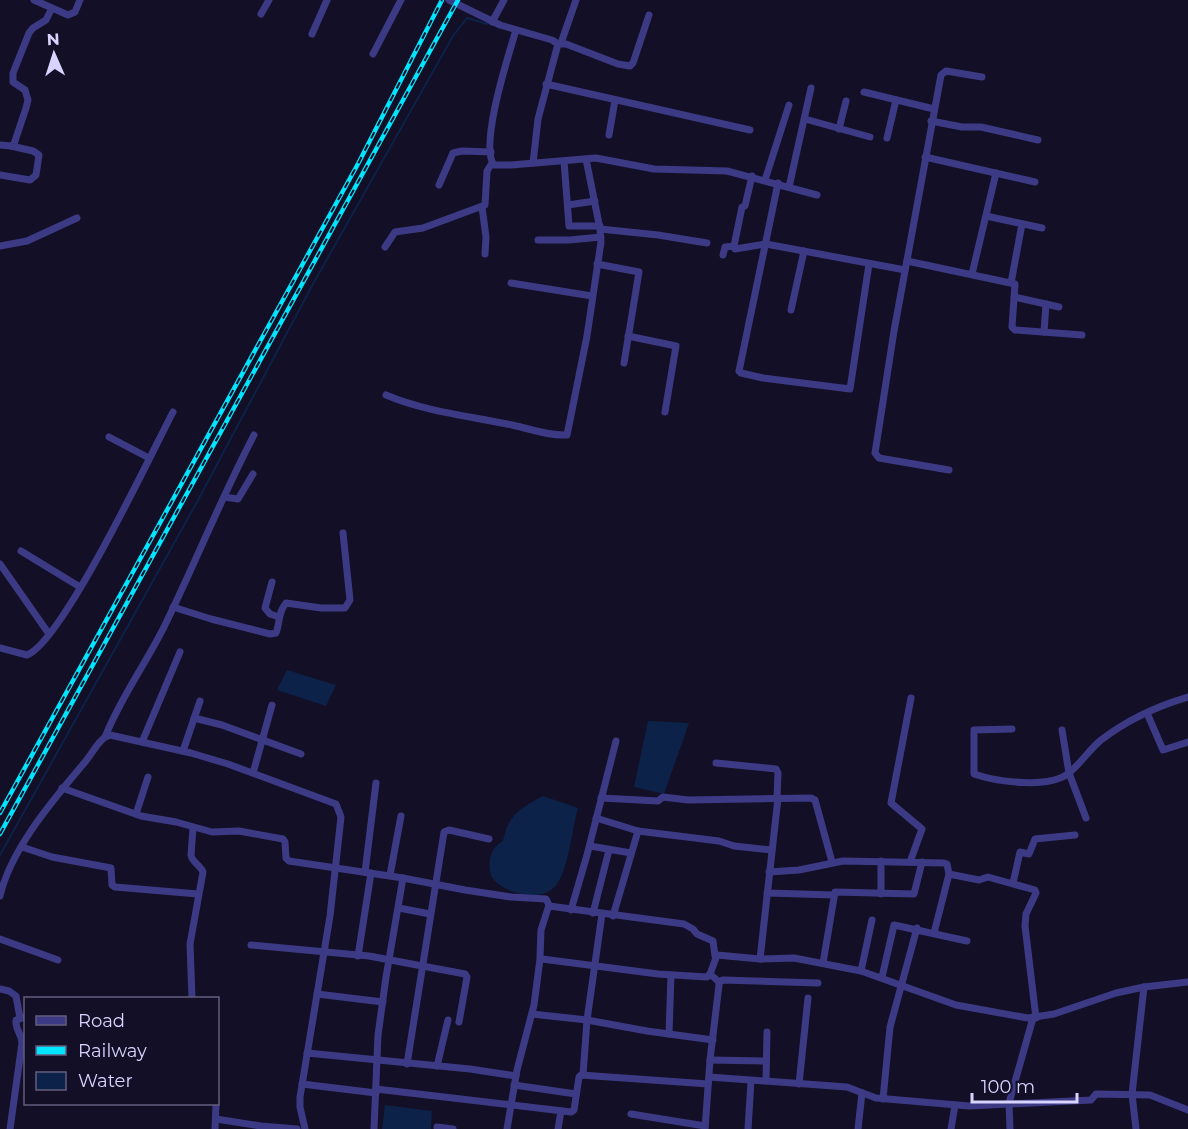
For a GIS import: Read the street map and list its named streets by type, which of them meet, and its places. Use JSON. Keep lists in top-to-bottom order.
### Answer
{
  "legend": ["Road", "Railway", "Water"],
  "scale_bar": "100 m",
  "north": "top"
}
